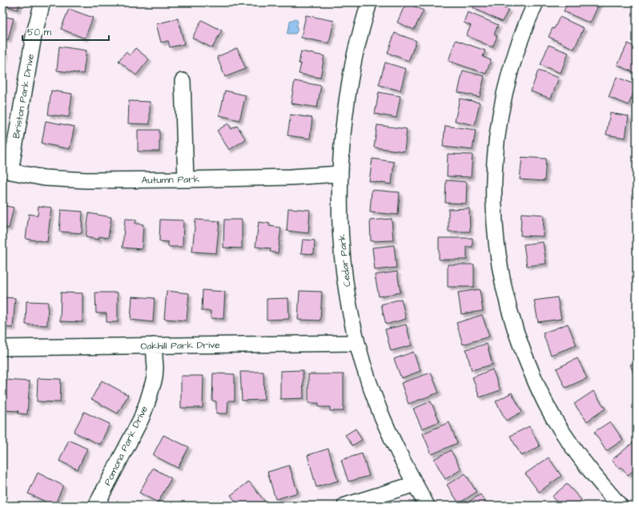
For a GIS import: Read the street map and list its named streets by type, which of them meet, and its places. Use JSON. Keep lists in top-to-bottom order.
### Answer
{
  "streets": {
    "street": [
      "Briston Park Drive",
      "Autumn Park",
      "Cedar Park",
      "Oakhill Park Drive",
      "Pomona Park Drive"
    ]
  },
  "crossings": [
    ["Briston Park Drive", "Autumn Park"],
    ["Autumn Park", "Cedar Park"],
    ["Cedar Park", "Oakhill Park Drive"],
    ["Oakhill Park Drive", "Pomona Park Drive"]
  ],
  "scale_bar": "50 m"
}
